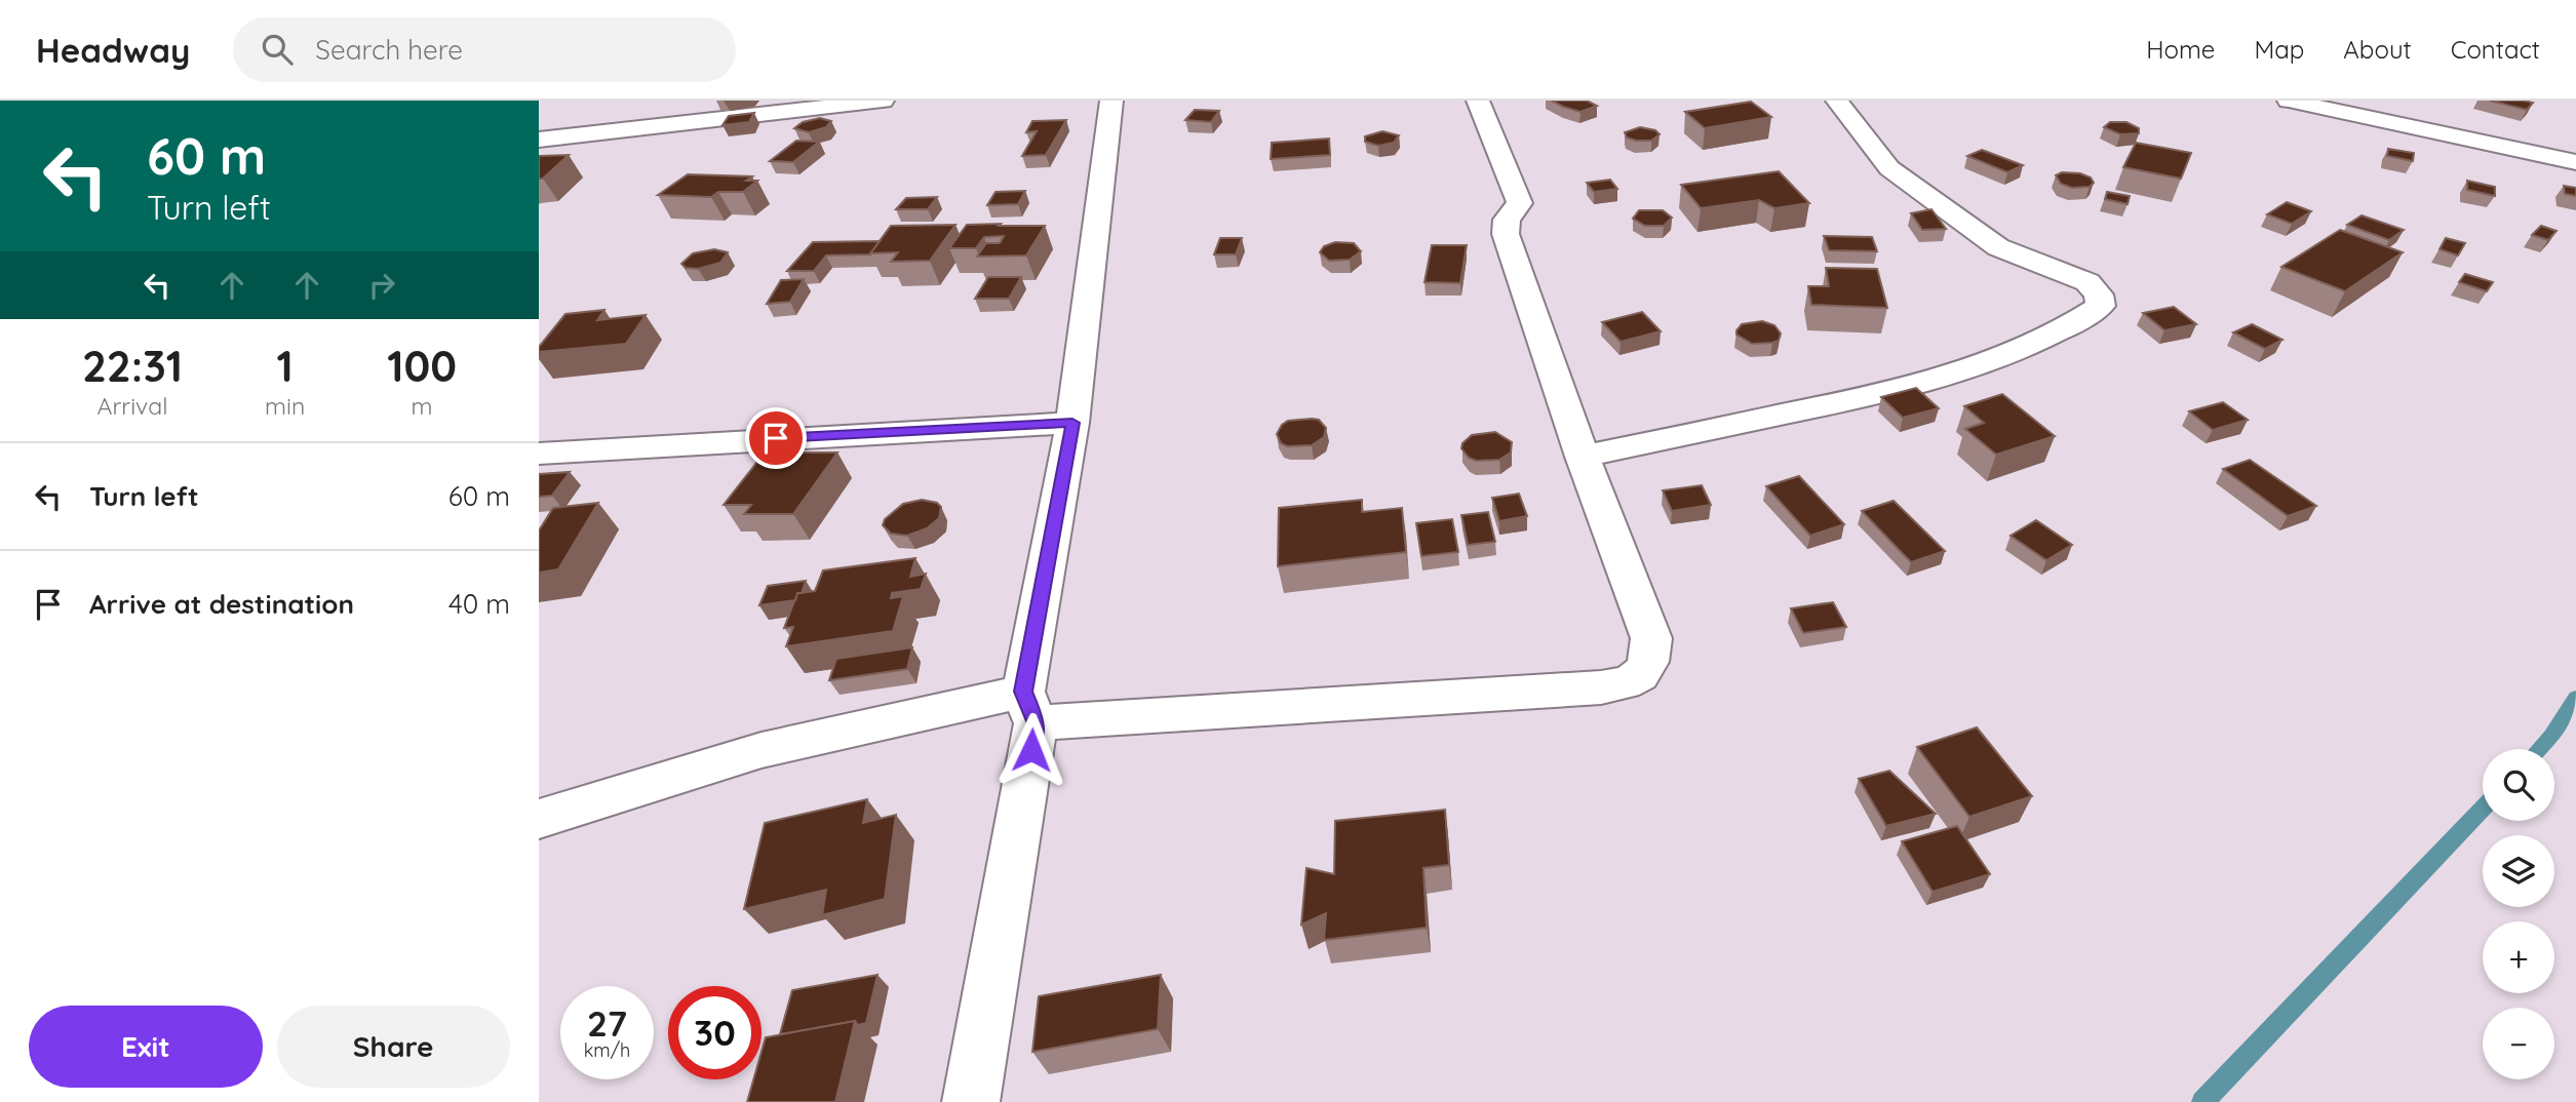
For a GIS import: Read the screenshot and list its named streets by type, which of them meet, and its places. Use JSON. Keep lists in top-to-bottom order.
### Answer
{
  "page": {
    "header": "Headway",
    "search": "Search here",
    "nav": [
      "Home",
      "Map",
      "About",
      "Contact"
    ],
    "turn": ["60 m", "Turn left"],
    "eta": [
      "22:31",
      "Arrival",
      "1",
      "min",
      "100",
      "m"
    ],
    "list": [
      {
        "name": "Turn left",
        "value": "60 m"
      },
      {
        "name": "Arrive at destination",
        "value": "40 m"
      }
    ],
    "map_buttons": ["+", "−"],
    "speed": "27 km/h",
    "limit": "30",
    "buttons": ["Exit", "Share"]
  }
}
